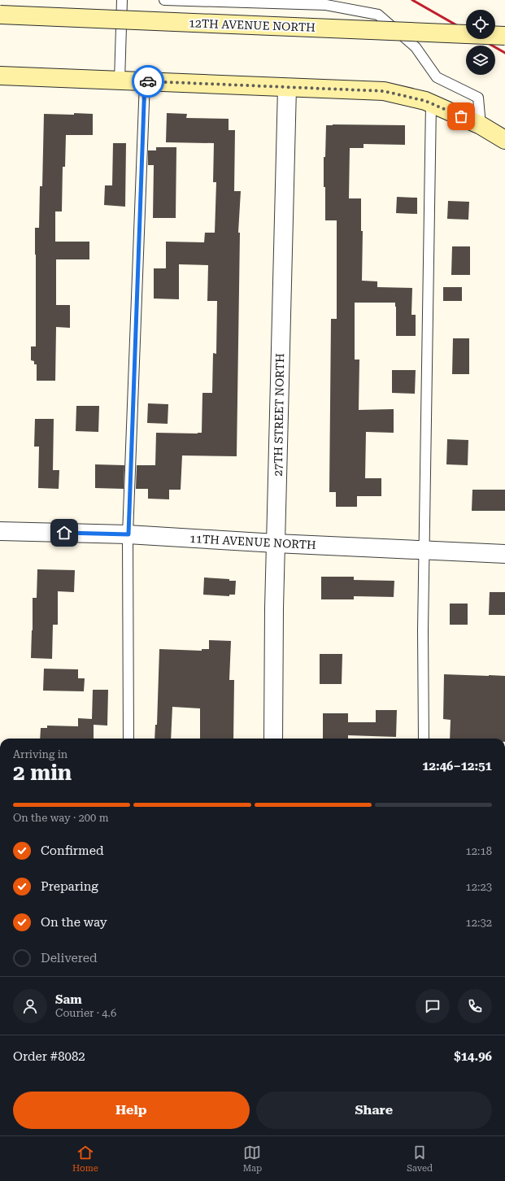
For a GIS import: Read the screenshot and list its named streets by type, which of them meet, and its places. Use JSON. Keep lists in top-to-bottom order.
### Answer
{
  "streets": {
    "street": ["12TH AVENUE NORTH", "27TH STREET NORTH", "11TH AVENUE NORTH"]
  },
  "crossings": [
    ["27TH STREET NORTH", "11TH AVENUE NORTH"]
  ],
  "page": {
    "heading": ["2 min", "Arriving in", "12:46–12:51"],
    "panel": [
      "Sam",
      "Courier · 4.6",
      "Order #8082",
      "$14.96"
    ],
    "bar": "On the way · 200 m",
    "list": [
      ["Confirmed", "12:18"],
      ["Preparing", "12:23"],
      ["On the way", "12:32"],
      "Delivered"
    ],
    "buttons": ["Help", "Share"],
    "tabs": ["Home", "Map", "Saved"]
  }
}
